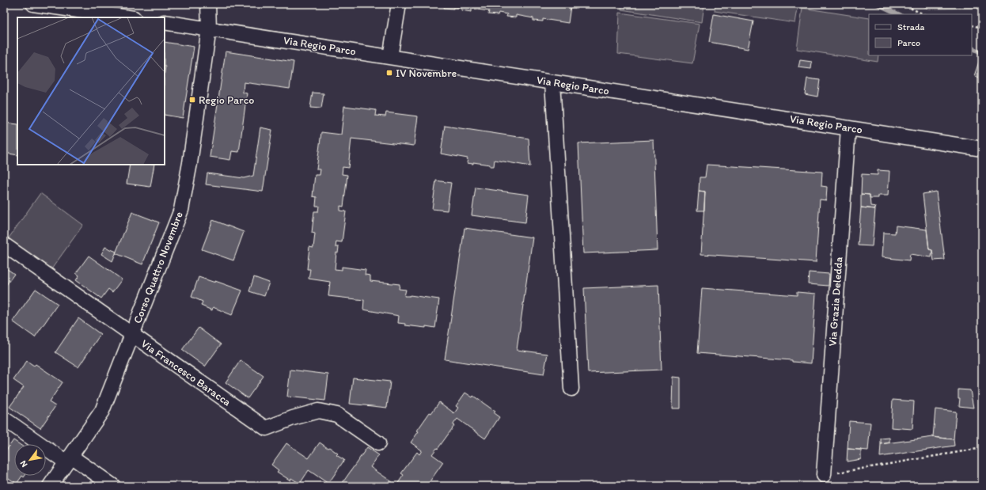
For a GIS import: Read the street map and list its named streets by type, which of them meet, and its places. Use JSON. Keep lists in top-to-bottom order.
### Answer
{
  "streets": {
    "street": [
      "Via Regio Parco",
      "Corso Quattro Novembre",
      "Via Grazia Deledda",
      "Via Francesco Baracca"
    ]
  },
  "crossings": [
    ["Via Regio Parco", "Corso Quattro Novembre"],
    ["Via Regio Parco", "Via Grazia Deledda"],
    ["Corso Quattro Novembre", "Via Francesco Baracca"]
  ],
  "places": {
    "transit": ["IV Novembre", "Regio Parco"]
  },
  "legend": ["Strada", "Parco"],
  "north": "bottom left"
}
